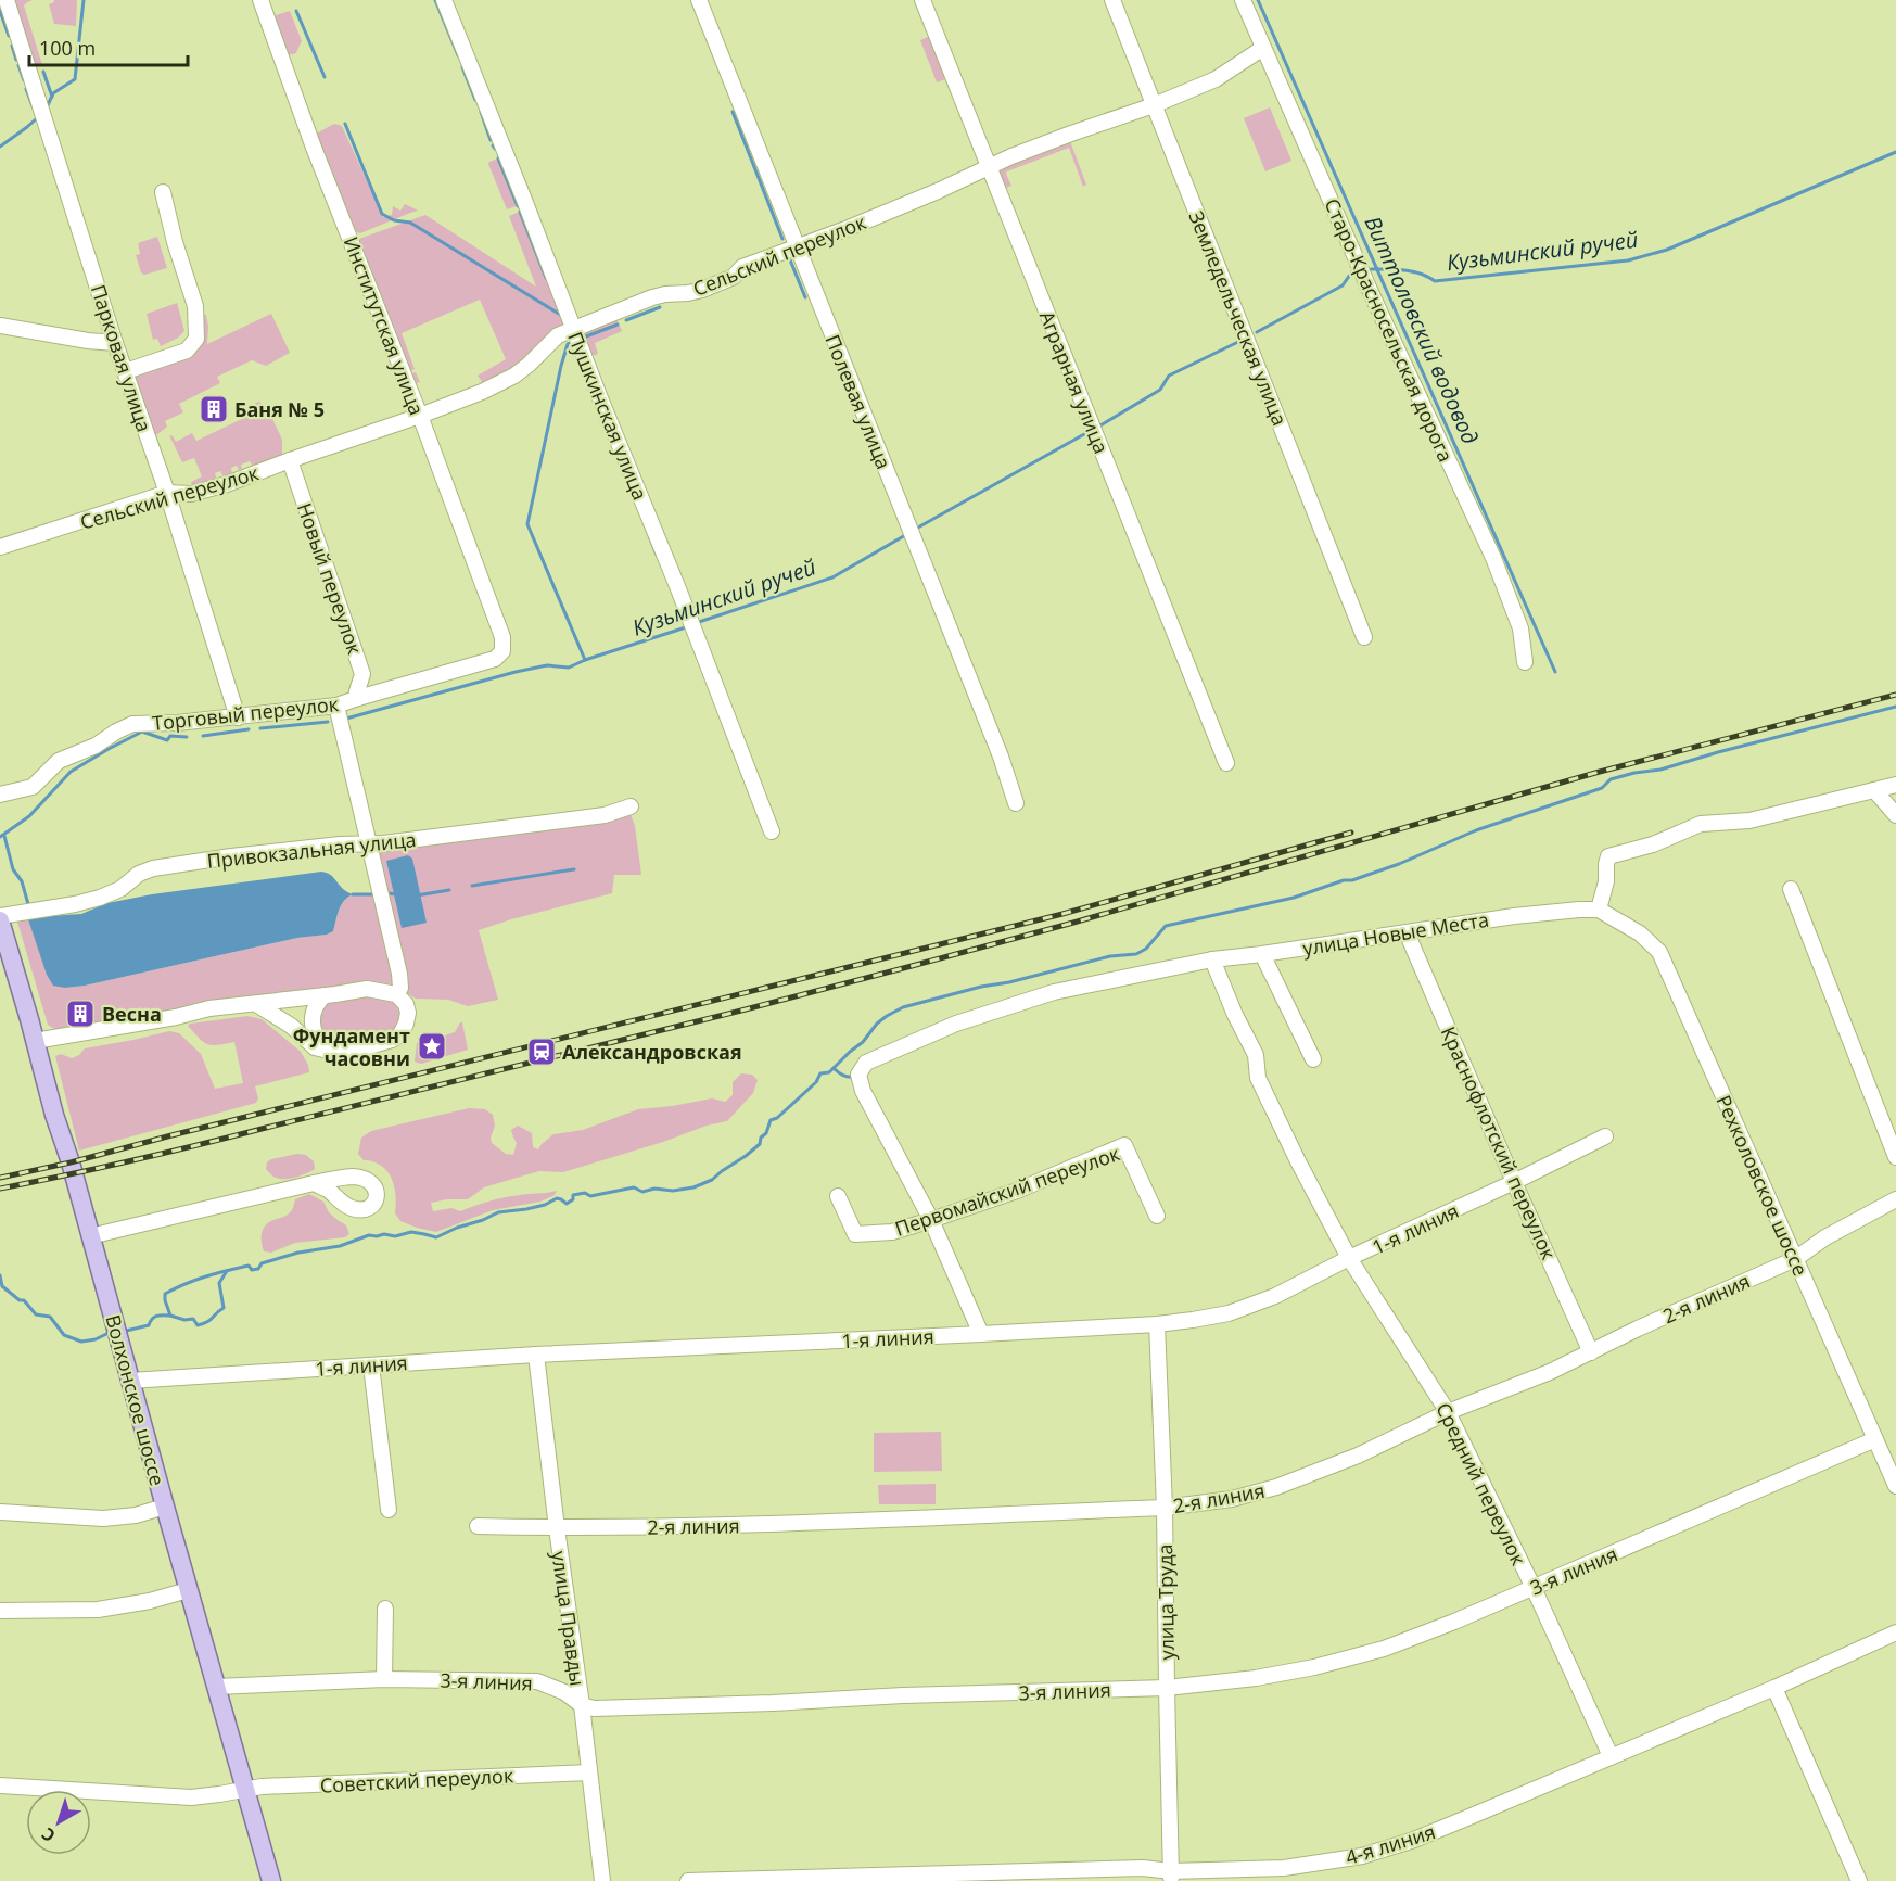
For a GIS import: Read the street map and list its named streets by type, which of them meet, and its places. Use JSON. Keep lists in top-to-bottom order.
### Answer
{
  "streets": {
    "main road": ["Волхонское шоссе"],
    "street": [
      "Сельский переулок",
      "Земледельческая улица",
      "Институтская улица",
      "Старо-Красносельская дорога",
      "Парковая улица",
      "Аграрная улица",
      "Полевая улица",
      "Пушкинская улица",
      "Новый переулок",
      "Торговый переулок",
      "Привокзальная улица",
      "улица Новые Места",
      "Краснофлотский переулок",
      "Рехколовское шоссе",
      "Первомайский переулок",
      "1-я линия",
      "2-я линия",
      "Средний переулок",
      "3-я линия",
      "улица Труда",
      "улица Правды",
      "Советский переулок",
      "4-я линия"
    ]
  },
  "crossings": [
    ["Сельский переулок", "Земледельческая улица"],
    ["Сельский переулок", "Институтская улица"],
    ["Сельский переулок", "Старо-Красносельская дорога"],
    ["Сельский переулок", "Парковая улица"],
    ["Сельский переулок", "Аграрная улица"],
    ["Сельский переулок", "Полевая улица"],
    ["Сельский переулок", "Пушкинская улица"],
    ["Сельский переулок", "Новый переулок"],
    ["Институтская улица", "Торговый переулок"],
    ["Парковая улица", "Торговый переулок"],
    ["Новый переулок", "Торговый переулок"],
    ["Привокзальная улица", "Волхонское шоссе"],
    ["улица Новые Места", "Краснофлотский переулок"],
    ["улица Новые Места", "Рехколовское шоссе"],
    ["улица Новые Места", "Первомайский переулок"],
    ["улица Новые Места", "Средний переулок"],
    ["Краснофлотский переулок", "1-я линия"],
    ["Краснофлотский переулок", "2-я линия"],
    ["Рехколовское шоссе", "2-я линия"],
    ["Рехколовское шоссе", "3-я линия"],
    ["1-я линия", "Волхонское шоссе"],
    ["1-я линия", "Средний переулок"],
    ["1-я линия", "улица Труда"],
    ["1-я линия", "улица Правды"],
    ["2-я линия", "Средний переулок"],
    ["2-я линия", "улица Труда"],
    ["2-я линия", "улица Правды"],
    ["Волхонское шоссе", "3-я линия"],
    ["Волхонское шоссе", "Советский переулок"],
    ["Средний переулок", "3-я линия"],
    ["Средний переулок", "4-я линия"],
    ["3-я линия", "улица Труда"],
    ["3-я линия", "улица Правды"],
    ["улица Труда", "4-я линия"],
    ["улица Правды", "Советский переулок"]
  ],
  "water": ["Кузьминский ручей", "Виттоловский водовод"],
  "places": {
    "building": ["Баня № 5", "Весна"],
    "place": ["Фундамент часовни"],
    "station": ["Александровская"]
  },
  "scale_bar": "100 m",
  "north": "bottom left"
}
